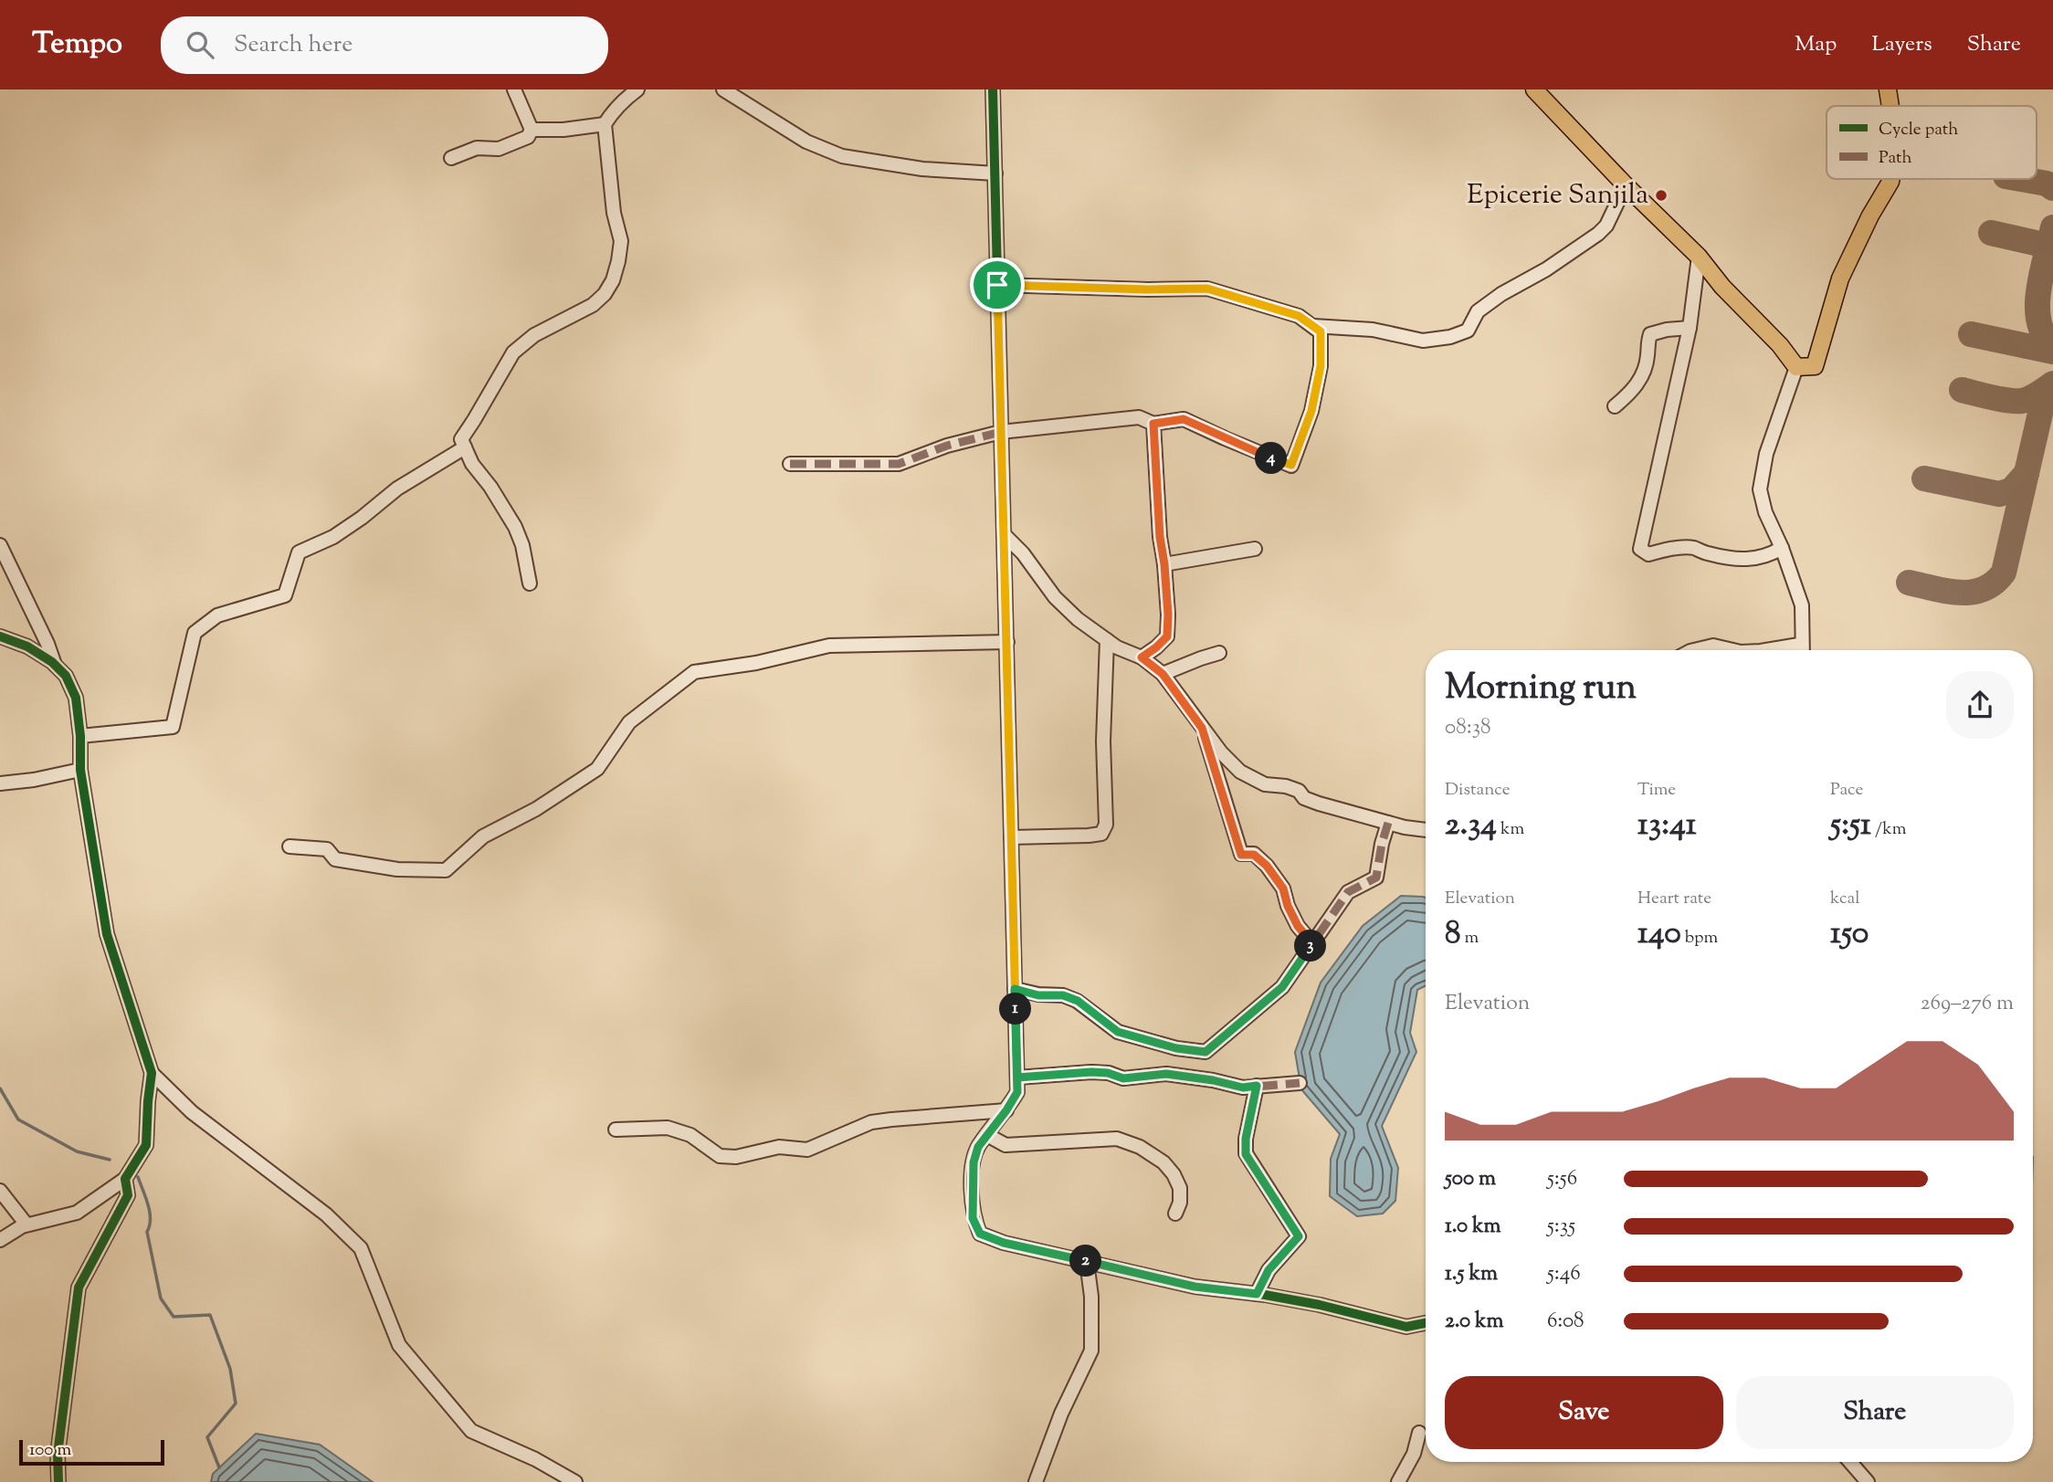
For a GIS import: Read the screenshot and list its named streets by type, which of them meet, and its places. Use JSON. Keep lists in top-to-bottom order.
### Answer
{
  "places": ["Epicerie Sanjila"],
  "legend": ["Cycle path", "Path"],
  "scale_bar": "100 m",
  "page": {
    "header": "Tempo",
    "search": "Search here",
    "nav": ["Map", "Layers", "Share"],
    "pins": [
      "4",
      "3",
      "1",
      "2"
    ],
    "heading": ["Morning run", "08:38"],
    "stats": [
      ["Distance", "2.34 km"],
      ["Time", "13:41"],
      ["Pace", "5:51 /km"],
      ["Elevation", "8 m"],
      ["Heart rate", "140 bpm"],
      ["kcal", "150"]
    ],
    "chart": ["Elevation", "269–276 m"],
    "list": [
      {
        "name": "500 m",
        "note": "5:56"
      },
      {
        "name": "1.0 km",
        "note": "5:35"
      },
      {
        "name": "1.5 km",
        "note": "5:46"
      },
      {
        "name": "2.0 km",
        "note": "6:08"
      }
    ],
    "buttons": ["Save", "Share"],
    "scale": "100 m"
  }
}
